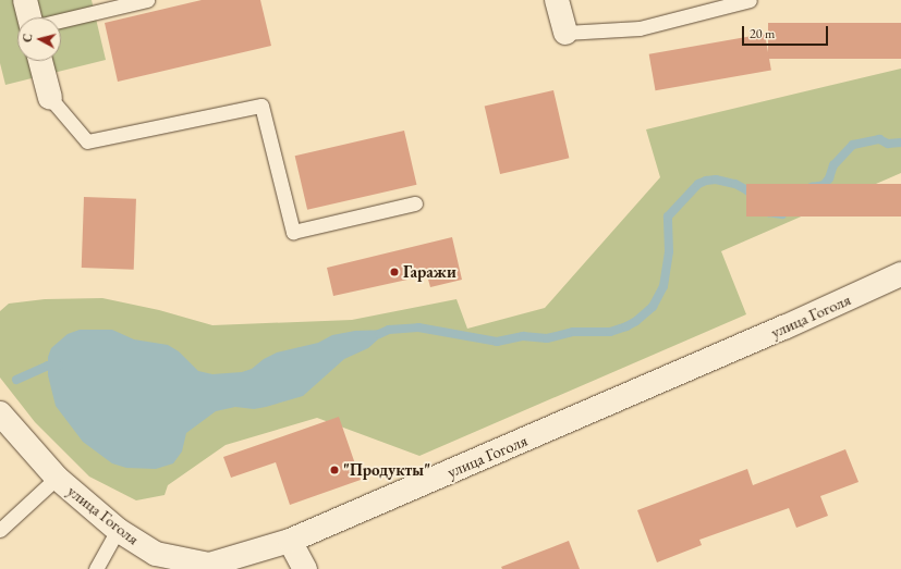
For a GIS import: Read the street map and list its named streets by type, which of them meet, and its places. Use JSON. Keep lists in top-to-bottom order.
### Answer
{
  "streets": {
    "main road": ["улица Гоголя"]
  },
  "places": ["Гаражи", "\"Продукты\""],
  "scale_bar": "20 m",
  "north": "left"
}
